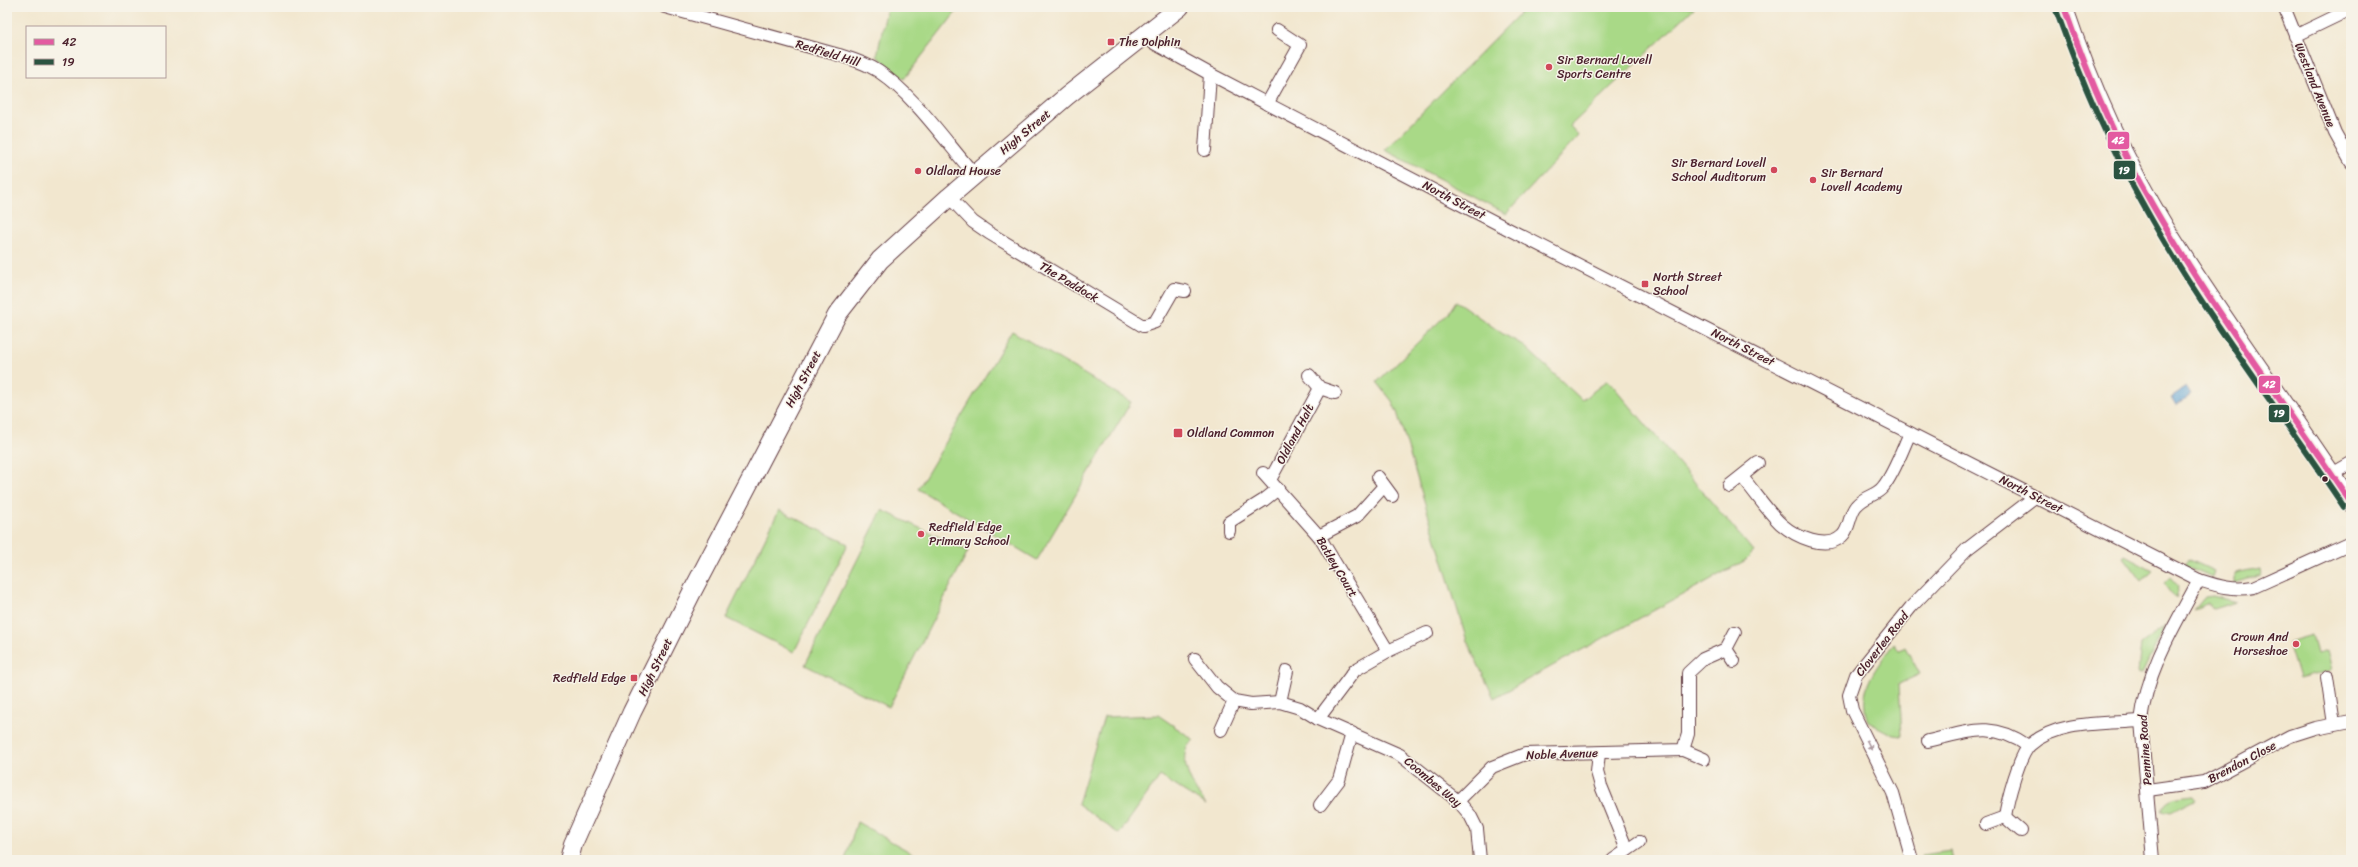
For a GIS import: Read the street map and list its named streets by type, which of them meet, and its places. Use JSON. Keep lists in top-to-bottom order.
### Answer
{
  "streets": {
    "main road": ["High Street"],
    "street": [
      "Redfield Hill",
      "Westland Avenue",
      "North Street",
      "The Paddock",
      "Oldland Halt",
      "Batley Court",
      "Cloverlea Road",
      "Pennine Road",
      "Noble Avenue",
      "Brendon Close",
      "Coombes Way"
    ]
  },
  "crossings": [
    ["Redfield Hill", "High Street"],
    ["High Street", "North Street"],
    ["High Street", "The Paddock"],
    ["North Street", "Cloverlea Road"],
    ["North Street", "Pennine Road"],
    ["Oldland Halt", "Batley Court"],
    ["Pennine Road", "Brendon Close"],
    ["Noble Avenue", "Coombes Way"]
  ],
  "one_way": ["Cloverlea Road"],
  "places": {
    "transit": [
      "The Dolphin",
      "North Street School",
      "Oldland Common",
      "Redfield Edge"
    ],
    "other": [
      "Sir Bernard Lovell Sports Centre",
      "Sir Bernard Lovell School Auditorum",
      "Oldland House",
      "Sir Bernard Lovell Academy",
      "Redfield Edge Primary School",
      "Crown And Horseshoe"
    ]
  },
  "lines": ["transit line 42", "transit line 19"],
  "legend": ["42", "19"]
}
